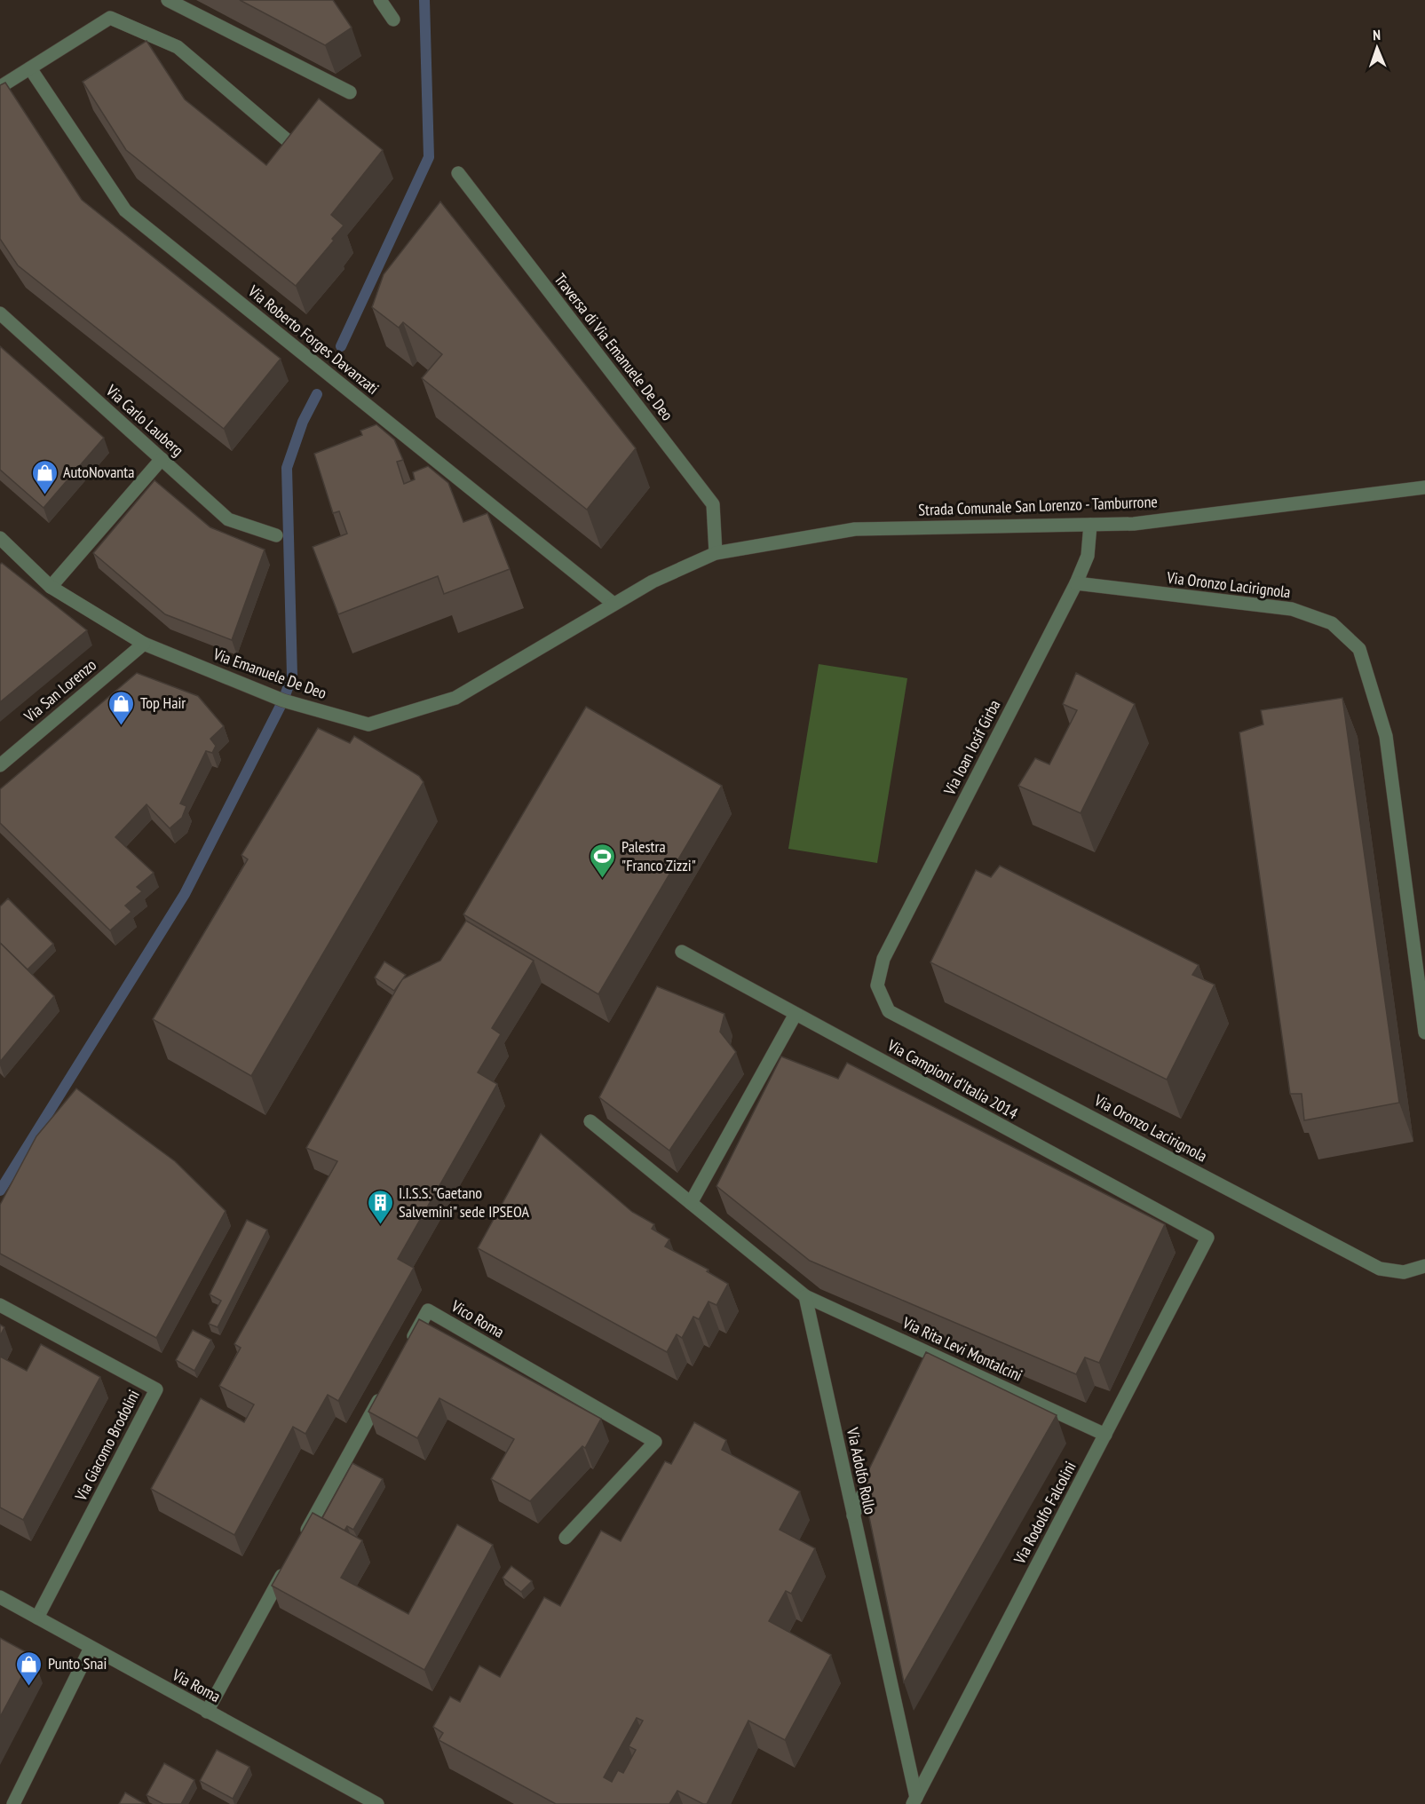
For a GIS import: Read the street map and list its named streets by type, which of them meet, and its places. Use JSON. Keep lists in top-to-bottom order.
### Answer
{
  "streets": {
    "street": [
      "Via Roberto Forges Davanzati",
      "Traversa di Via Emanuele De Deo",
      "Via Carlo Lauberg",
      "Strada Comunale San Lorenzo - Tamburrone",
      "Via Oronzo Lacirignola",
      "Via Emanuele De Deo",
      "Via San Lorenzo",
      "Via Ioan Iosif Girba",
      "Via Campioni d'Italia 2014",
      "Vico Roma",
      "Via Rita Levi Montalcini",
      "Via Giacomo Brodolini",
      "Via Adolfo Rollo",
      "Via Rodolfo Falcolini",
      "Via Roma"
    ]
  },
  "crossings": [
    ["Via Roberto Forges Davanzati", "Via Emanuele De Deo"],
    ["Traversa di Via Emanuele De Deo", "Strada Comunale San Lorenzo - Tamburrone"],
    ["Traversa di Via Emanuele De Deo", "Via Emanuele De Deo"],
    ["Strada Comunale San Lorenzo - Tamburrone", "Via Emanuele De Deo"],
    ["Strada Comunale San Lorenzo - Tamburrone", "Via Ioan Iosif Girba"],
    ["Via Oronzo Lacirignola", "Via Ioan Iosif Girba"],
    ["Via Emanuele De Deo", "Via San Lorenzo"],
    ["Via Campioni d'Italia 2014", "Via Rodolfo Falcolini"],
    ["Via Rita Levi Montalcini", "Via Adolfo Rollo"],
    ["Via Rita Levi Montalcini", "Via Rodolfo Falcolini"],
    ["Via Giacomo Brodolini", "Via Roma"],
    ["Via Adolfo Rollo", "Via Rodolfo Falcolini"]
  ],
  "places": {
    "shop": ["AutoNovanta", "Top Hair", "Punto Snai"],
    "sports": ["Palestra \"Franco Zizzi\""],
    "building": ["I.I.S.S. \"Gaetano Salvemini\" sede IPSEOA"]
  },
  "north": "top"
}
